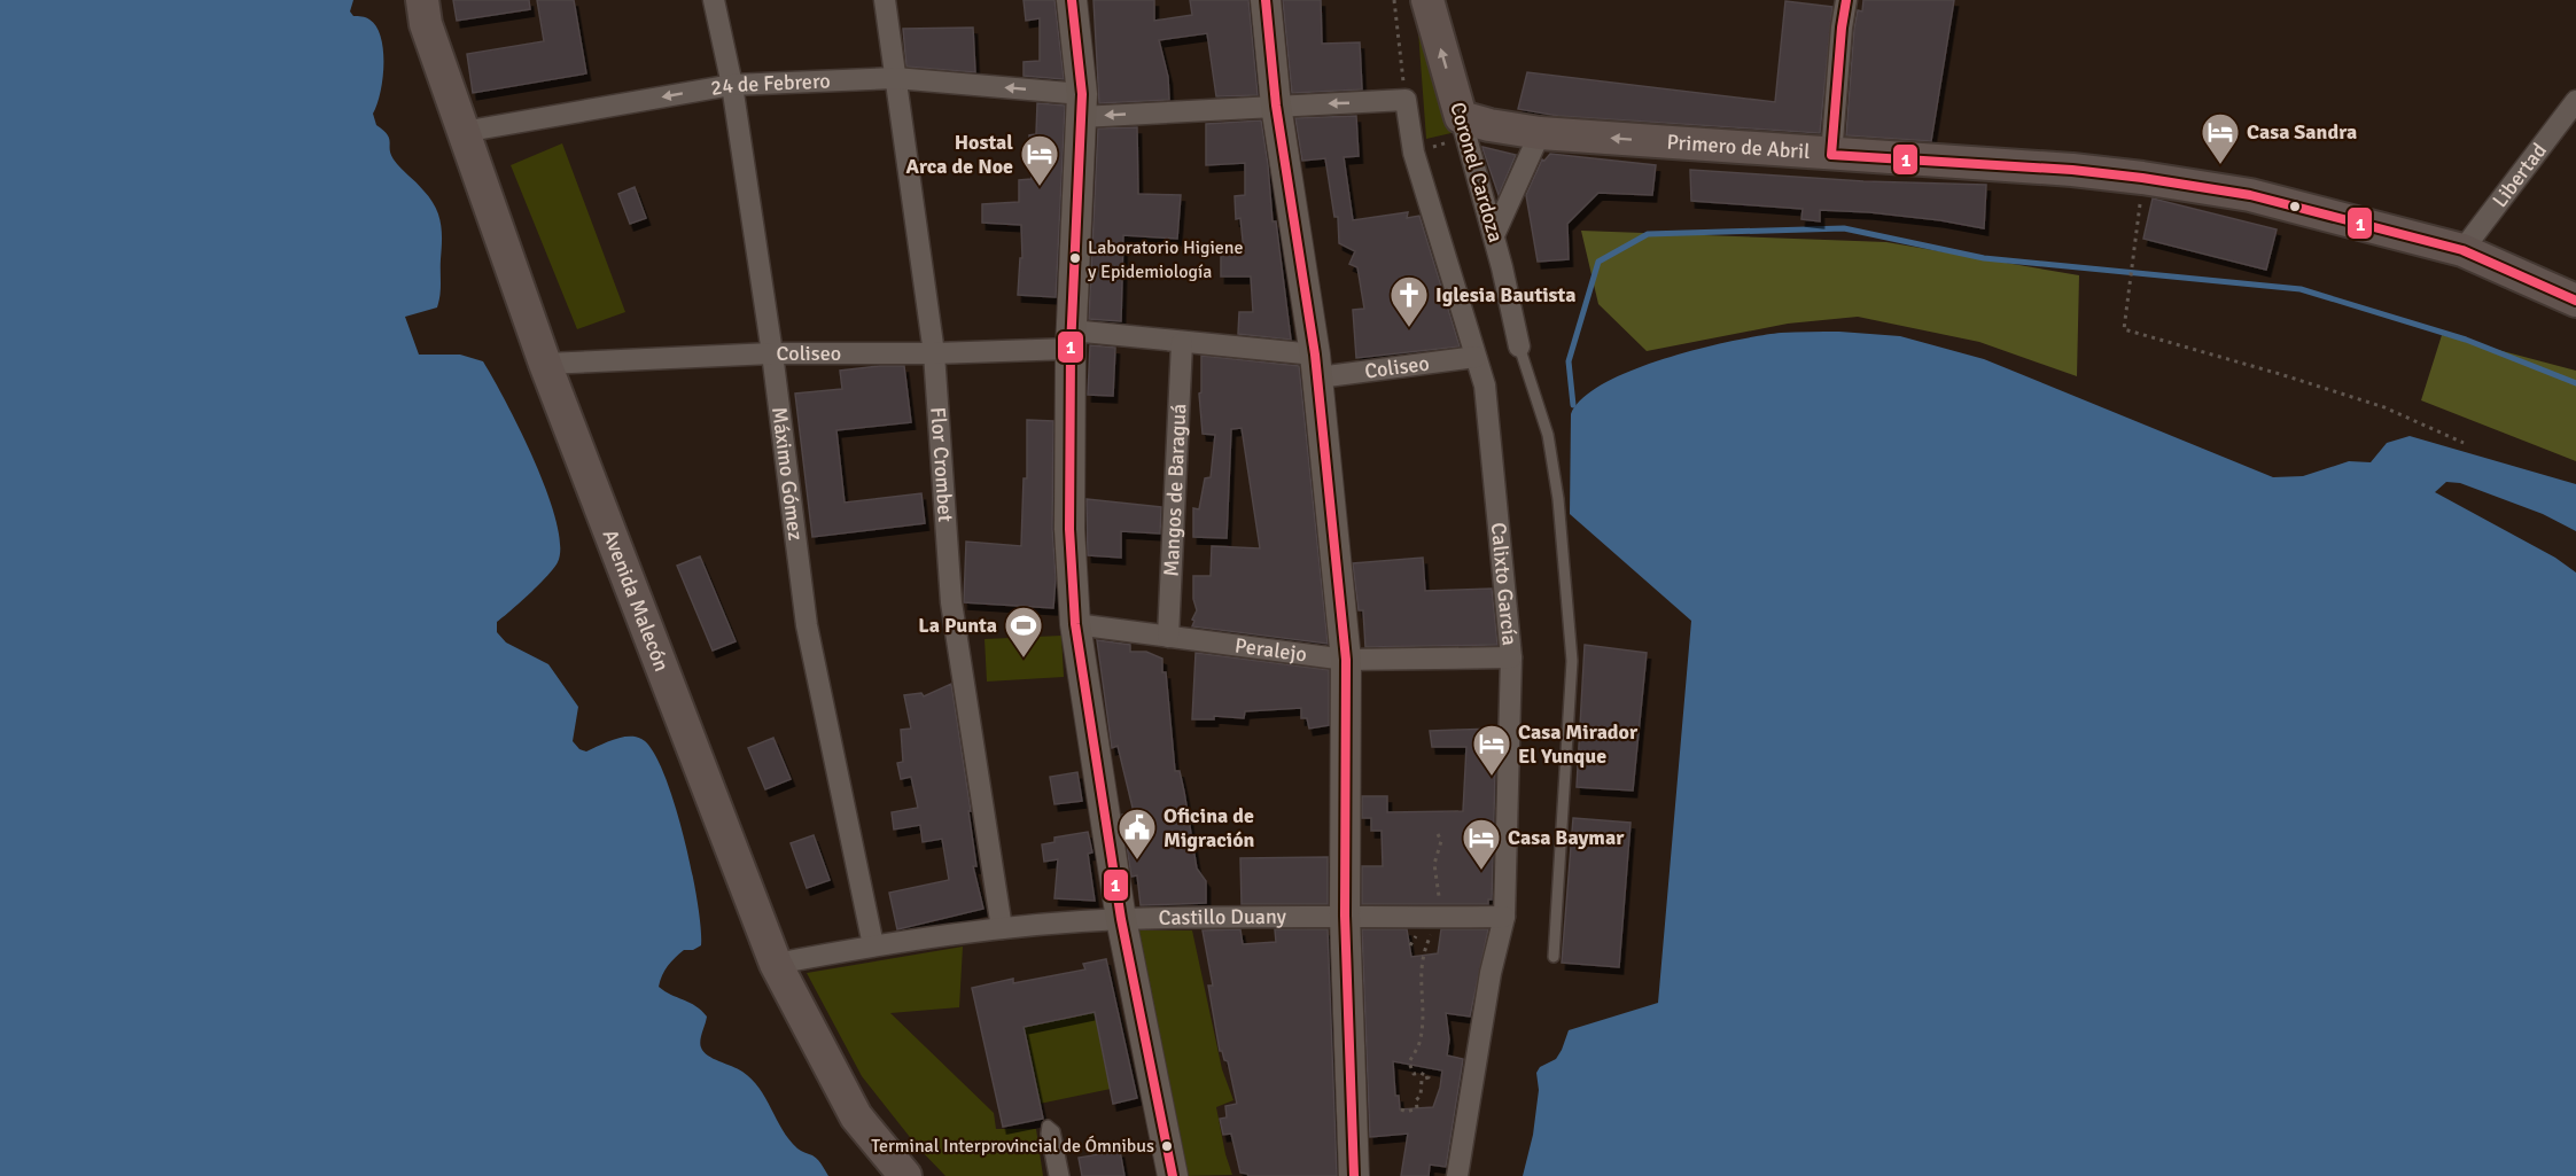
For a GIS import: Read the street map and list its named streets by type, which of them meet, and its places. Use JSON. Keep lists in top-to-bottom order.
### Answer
{
  "streets": {
    "main road": ["Primero de Abril", "Coronel Cardoza", "Avenida Malecón"],
    "street": [
      "24 de Febrero",
      "Libertad",
      "Coliseo",
      "Flor Crombet",
      "Máximo Gómez",
      "Mangos de Baraguá",
      "Calixto García",
      "Peralejo",
      "Castillo Duany"
    ]
  },
  "crossings": [
    ["24 de Febrero", "Flor Crombet"],
    ["24 de Febrero", "Máximo Gómez"],
    ["24 de Febrero", "Calixto García"],
    ["24 de Febrero", "Avenida Malecón"],
    ["Primero de Abril", "Coronel Cardoza"],
    ["Primero de Abril", "Libertad"],
    ["Coliseo", "Flor Crombet"],
    ["Coliseo", "Máximo Gómez"],
    ["Coliseo", "Mangos de Baraguá"],
    ["Coliseo", "Calixto García"],
    ["Coliseo", "Avenida Malecón"],
    ["Flor Crombet", "Castillo Duany"],
    ["Máximo Gómez", "Castillo Duany"],
    ["Mangos de Baraguá", "Peralejo"],
    ["Calixto García", "Peralejo"],
    ["Calixto García", "Castillo Duany"],
    ["Avenida Malecón", "Castillo Duany"]
  ],
  "one_way": ["24 de Febrero"],
  "places": {
    "hotel": [
      "Casa Sandra",
      "Hostal Arca de Noe",
      "Casa Mirador El Yunque",
      "Casa Baymar"
    ],
    "other": ["Laboratorio Higiene y Epidemiología", "Terminal Interprovincial de Ómnibus"],
    "church": ["Iglesia Bautista"],
    "sports": ["La Punta"],
    "public building": ["Oficina de Migración"]
  },
  "lines": ["transit line 1"]
}
